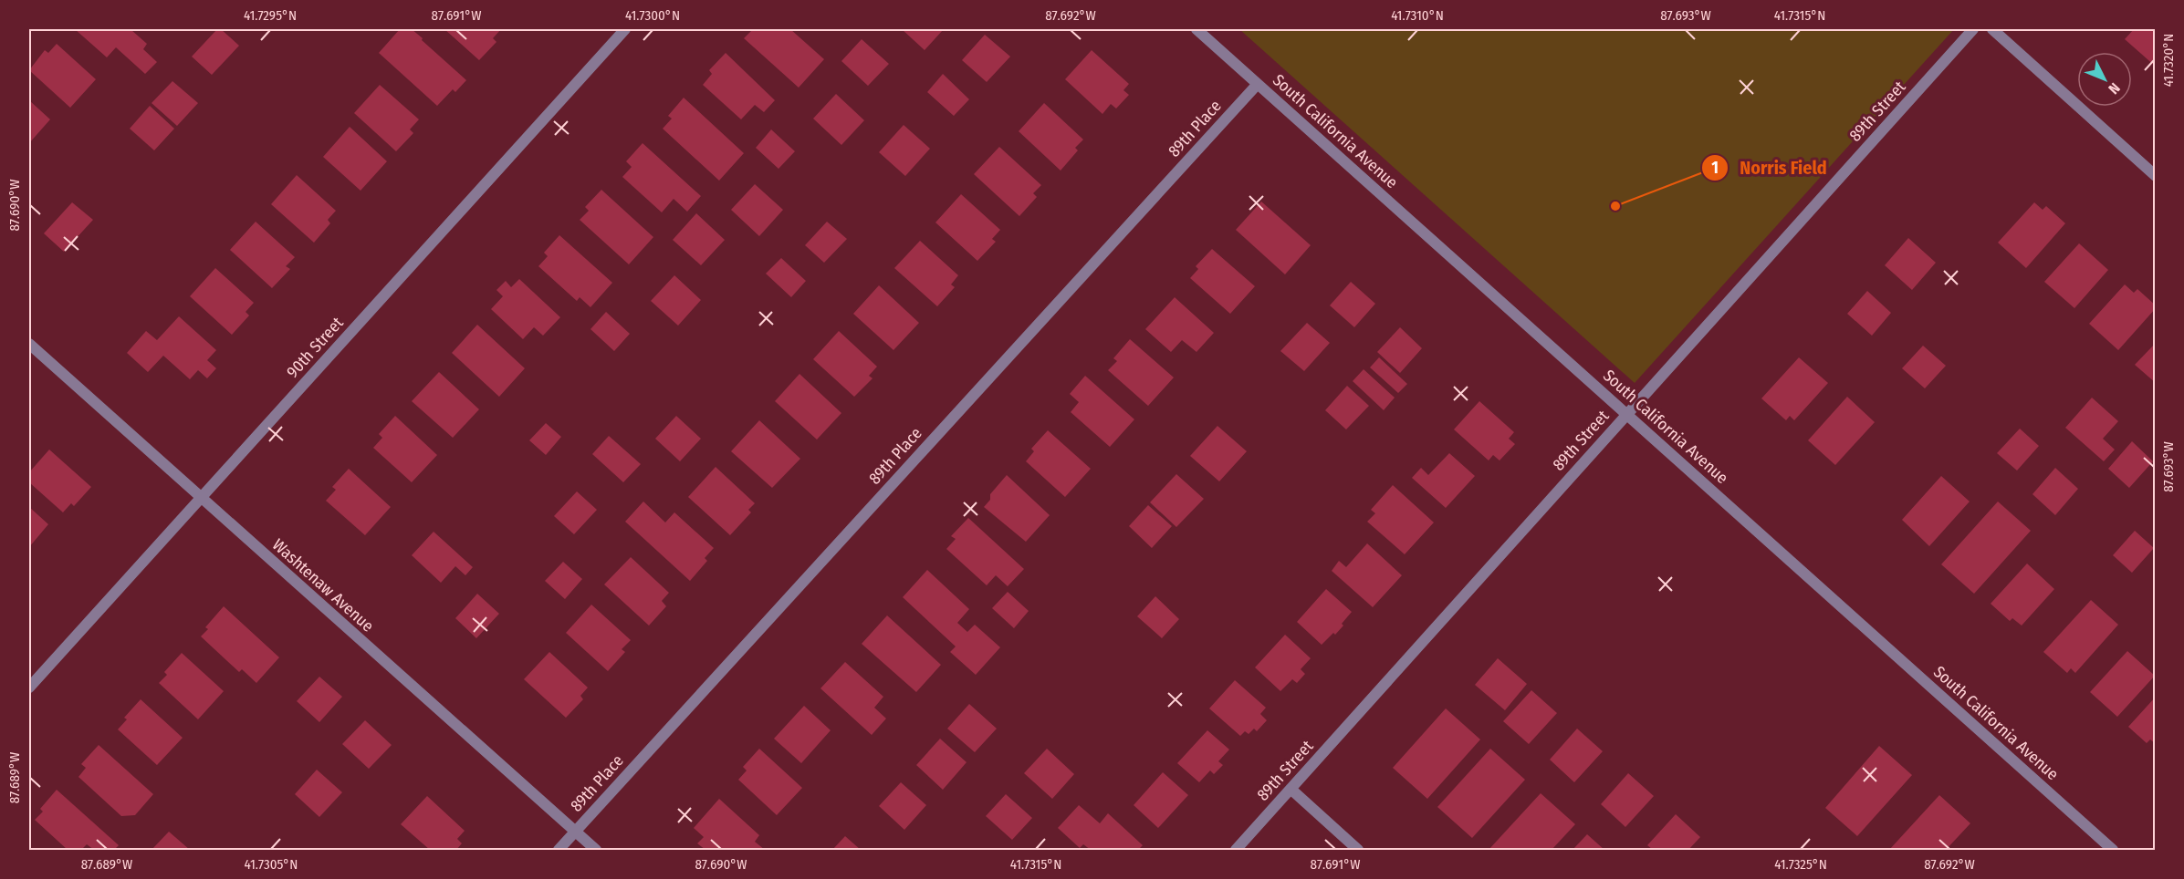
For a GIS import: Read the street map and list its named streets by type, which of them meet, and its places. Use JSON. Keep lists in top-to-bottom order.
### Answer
{
  "streets": {
    "street": [
      "89th Street",
      "89th Place",
      "South California Avenue",
      "90th Street",
      "Washtenaw Avenue"
    ]
  },
  "crossings": [
    ["89th Street", "South California Avenue"],
    ["89th Place", "South California Avenue"],
    ["89th Place", "Washtenaw Avenue"],
    ["90th Street", "Washtenaw Avenue"]
  ],
  "places": ["Norris Field"],
  "north": "bottom right",
  "coordinates": [
    "41.7295°N",
    "87.691°W",
    "41.7300°N",
    "87.692°W",
    "41.7310°N",
    "87.693°W",
    "41.7315°N",
    "41.7320°N",
    "87.690°W",
    "87.689°W",
    "41.7305°N",
    "41.7325°N"
  ]
}
